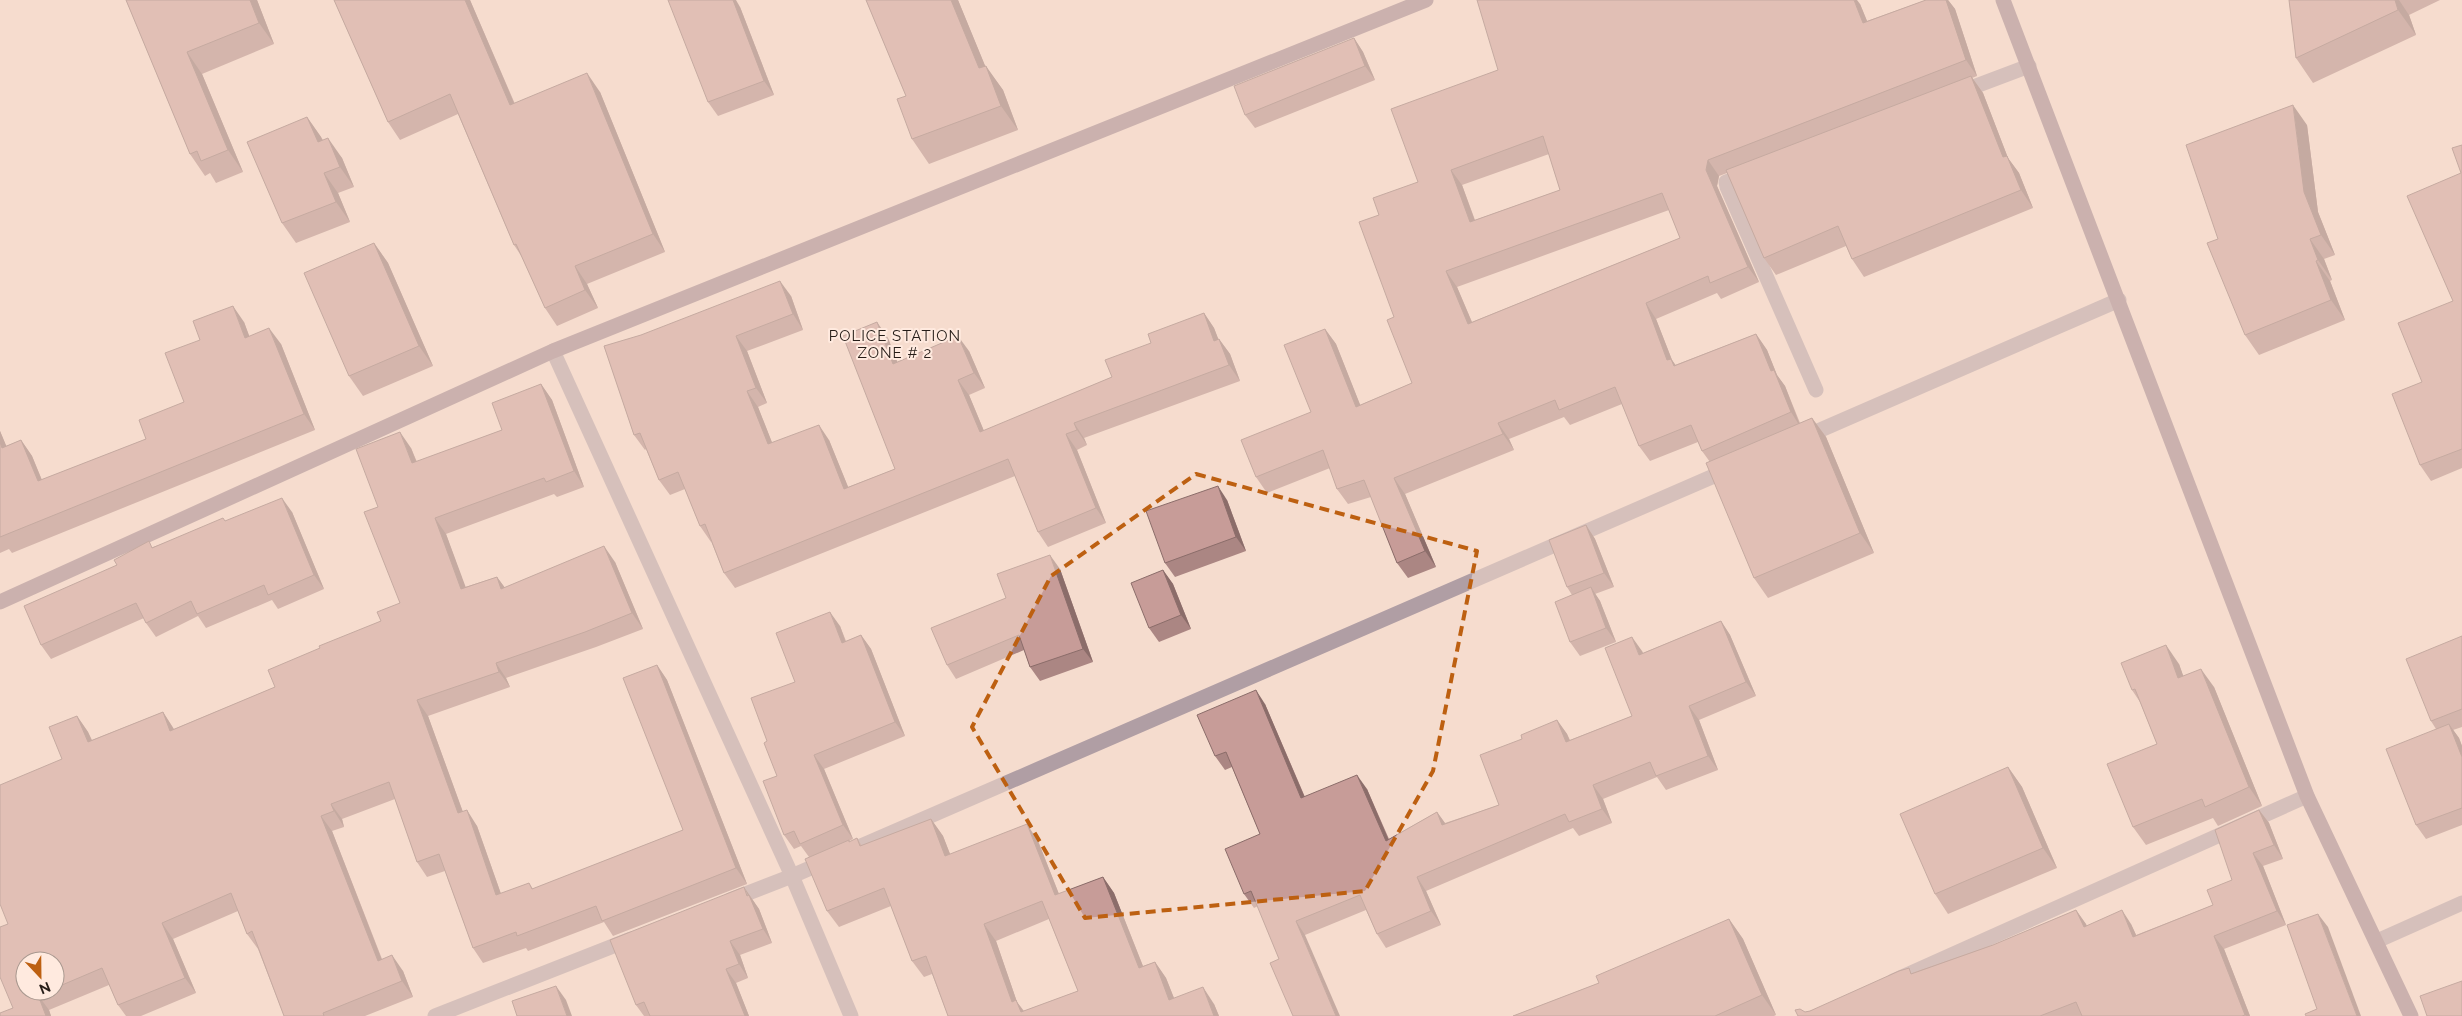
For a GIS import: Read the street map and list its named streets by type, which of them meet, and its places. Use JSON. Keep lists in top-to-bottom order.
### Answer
{
  "districts": ["POLICE STATION ZONE # 2"],
  "north": "bottom"
}
